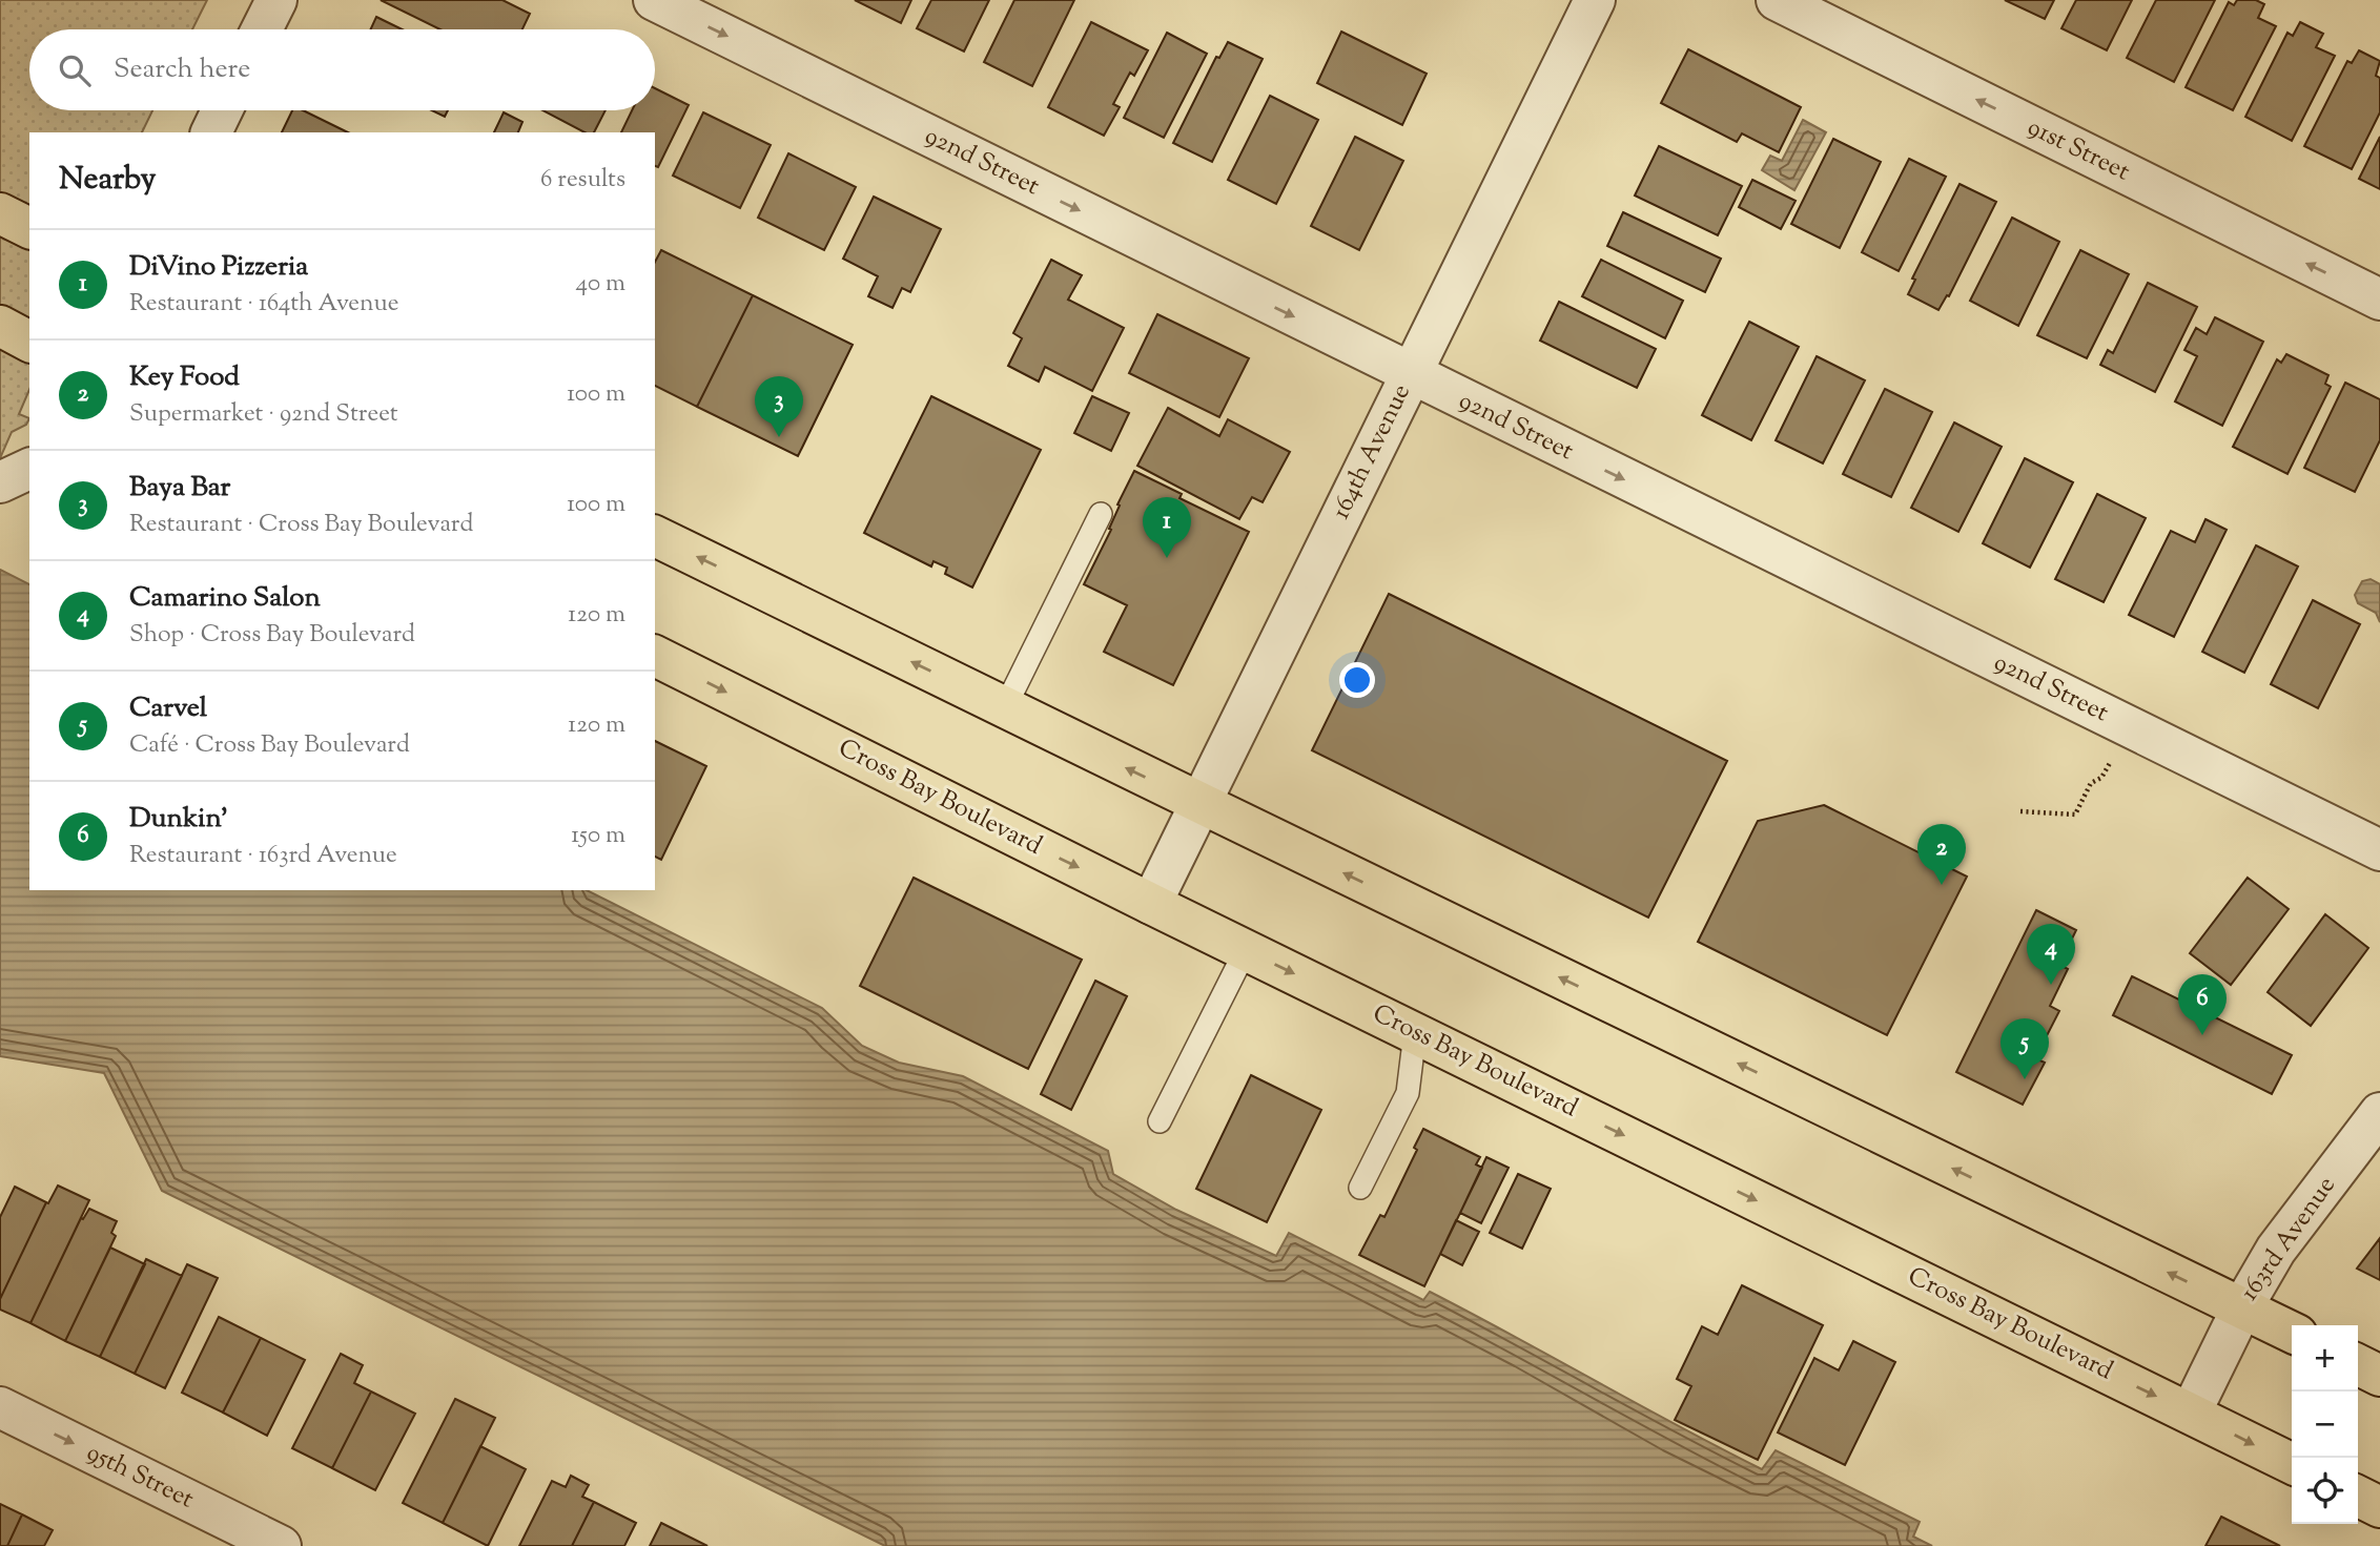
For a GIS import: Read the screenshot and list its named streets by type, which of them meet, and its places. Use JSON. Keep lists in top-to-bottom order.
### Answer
{
  "streets": {
    "main road": ["Cross Bay Boulevard"],
    "street": [
      "91st Street",
      "92nd Street",
      "164th Avenue",
      "163rd Avenue",
      "95th Street"
    ]
  },
  "crossings": [
    ["92nd Street", "164th Avenue"],
    ["164th Avenue", "Cross Bay Boulevard"],
    ["Cross Bay Boulevard", "163rd Avenue"]
  ],
  "one_way": ["91st Street", "92nd Street", "95th Street"],
  "page": {
    "search": "Search here",
    "heading": ["Nearby", "6 results"],
    "list": [
      {
        "mark": "1",
        "name": "DiVino Pizzeria",
        "note": "Restaurant · 164th Avenue",
        "value": "40 m"
      },
      {
        "mark": "2",
        "name": "Key Food",
        "note": "Supermarket · 92nd Street",
        "value": "100 m"
      },
      {
        "mark": "3",
        "name": "Baya Bar",
        "note": "Restaurant · Cross Bay Boulevard",
        "value": "100 m"
      },
      {
        "mark": "4",
        "name": "Camarino Salon",
        "note": "Shop · Cross Bay Boulevard",
        "value": "120 m"
      },
      {
        "mark": "5",
        "name": "Carvel",
        "note": "Café · Cross Bay Boulevard",
        "value": "120 m"
      },
      {
        "mark": "6",
        "name": "Dunkin'",
        "note": "Restaurant · 163rd Avenue",
        "value": "150 m"
      }
    ],
    "pins": [
      "3",
      "1",
      "2",
      "4",
      "6",
      "5"
    ],
    "map_buttons": ["+", "−"]
  }
}
